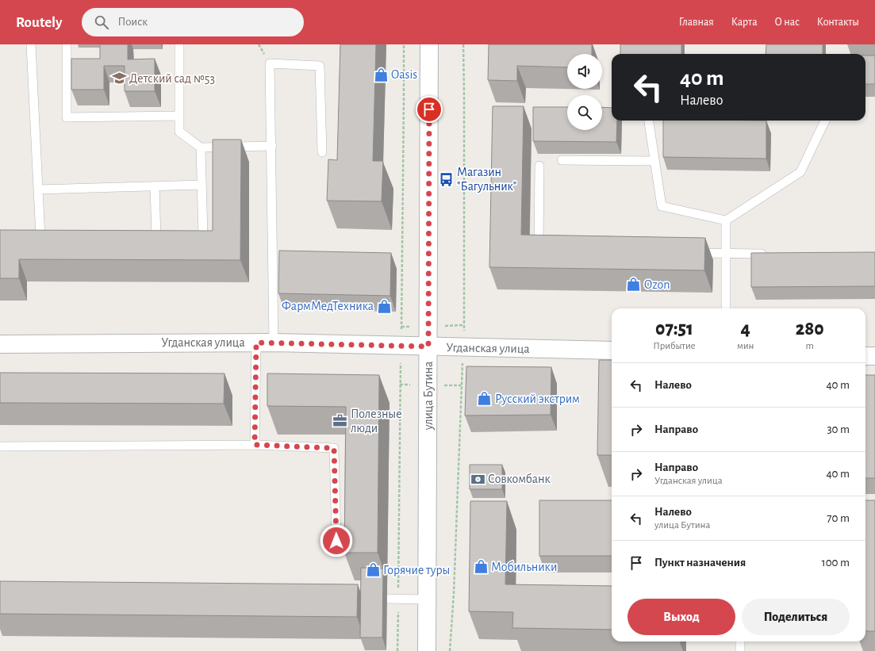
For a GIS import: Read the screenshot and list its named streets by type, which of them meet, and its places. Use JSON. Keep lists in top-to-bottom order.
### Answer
{
  "streets": {
    "street": ["Угданская улица", "улица Бутина"]
  },
  "crossings": [
    ["Угданская улица", "улица Бутина"]
  ],
  "places": {
    "shop": [
      "Oasis",
      "Ozon",
      "ФармМедТехника",
      "Русский экстрим",
      "Мобильники",
      "Горячие туры"
    ],
    "school or university": ["Детский сад №53"],
    "bus stop": ["Магазин \"Багульник\""],
    "office": ["Полезные люди"],
    "bank": ["Совкомбанк"]
  },
  "page": {
    "header": "Routely",
    "search": "Поиск",
    "nav": [
      "Главная",
      "Карта",
      "О нас",
      "Контакты"
    ],
    "turn": ["40 m", "Налево"],
    "eta": [
      "07:51",
      "Прибытие",
      "4",
      "мин",
      "280",
      "m"
    ],
    "list": [
      {
        "name": "Налево",
        "value": "40 m"
      },
      {
        "name": "Направо",
        "value": "30 m"
      },
      {
        "name": "Направо",
        "note": "Угданская улица",
        "value": "40 m"
      },
      {
        "name": "Налево",
        "note": "улица Бутина",
        "value": "70 m"
      },
      {
        "name": "Пункт назначения",
        "value": "100 m"
      }
    ],
    "buttons": ["Выход", "Поделиться"]
  }
}
